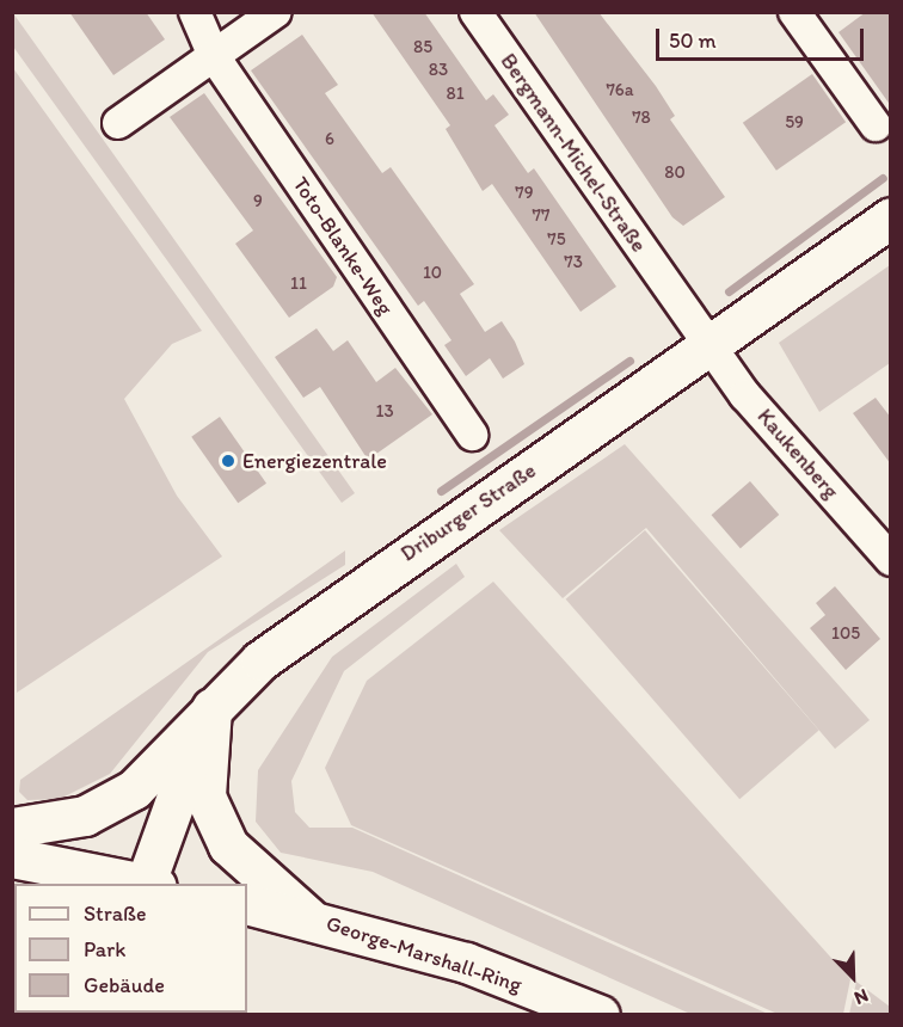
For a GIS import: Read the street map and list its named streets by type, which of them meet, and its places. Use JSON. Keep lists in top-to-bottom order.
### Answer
{
  "streets": {
    "main road": ["Driburger Straße", "George-Marshall-Ring"],
    "street": ["Bergmann-Michel-Straße", "Toto-Blanke-Weg", "Kaukenberg"]
  },
  "crossings": [
    ["Bergmann-Michel-Straße", "Kaukenberg"],
    ["Bergmann-Michel-Straße", "Driburger Straße"],
    ["Kaukenberg", "Driburger Straße"]
  ],
  "places": ["Energiezentrale"],
  "house_numbers": [
    "85",
    "83",
    "76a",
    "81",
    "78",
    "59",
    "6",
    "80",
    "79",
    "9",
    "77",
    "75",
    "73",
    "10",
    "11",
    "13",
    "105"
  ],
  "legend": ["Straße", "Park", "Gebäude"],
  "scale_bar": "50 m",
  "north": "bottom right"
}
